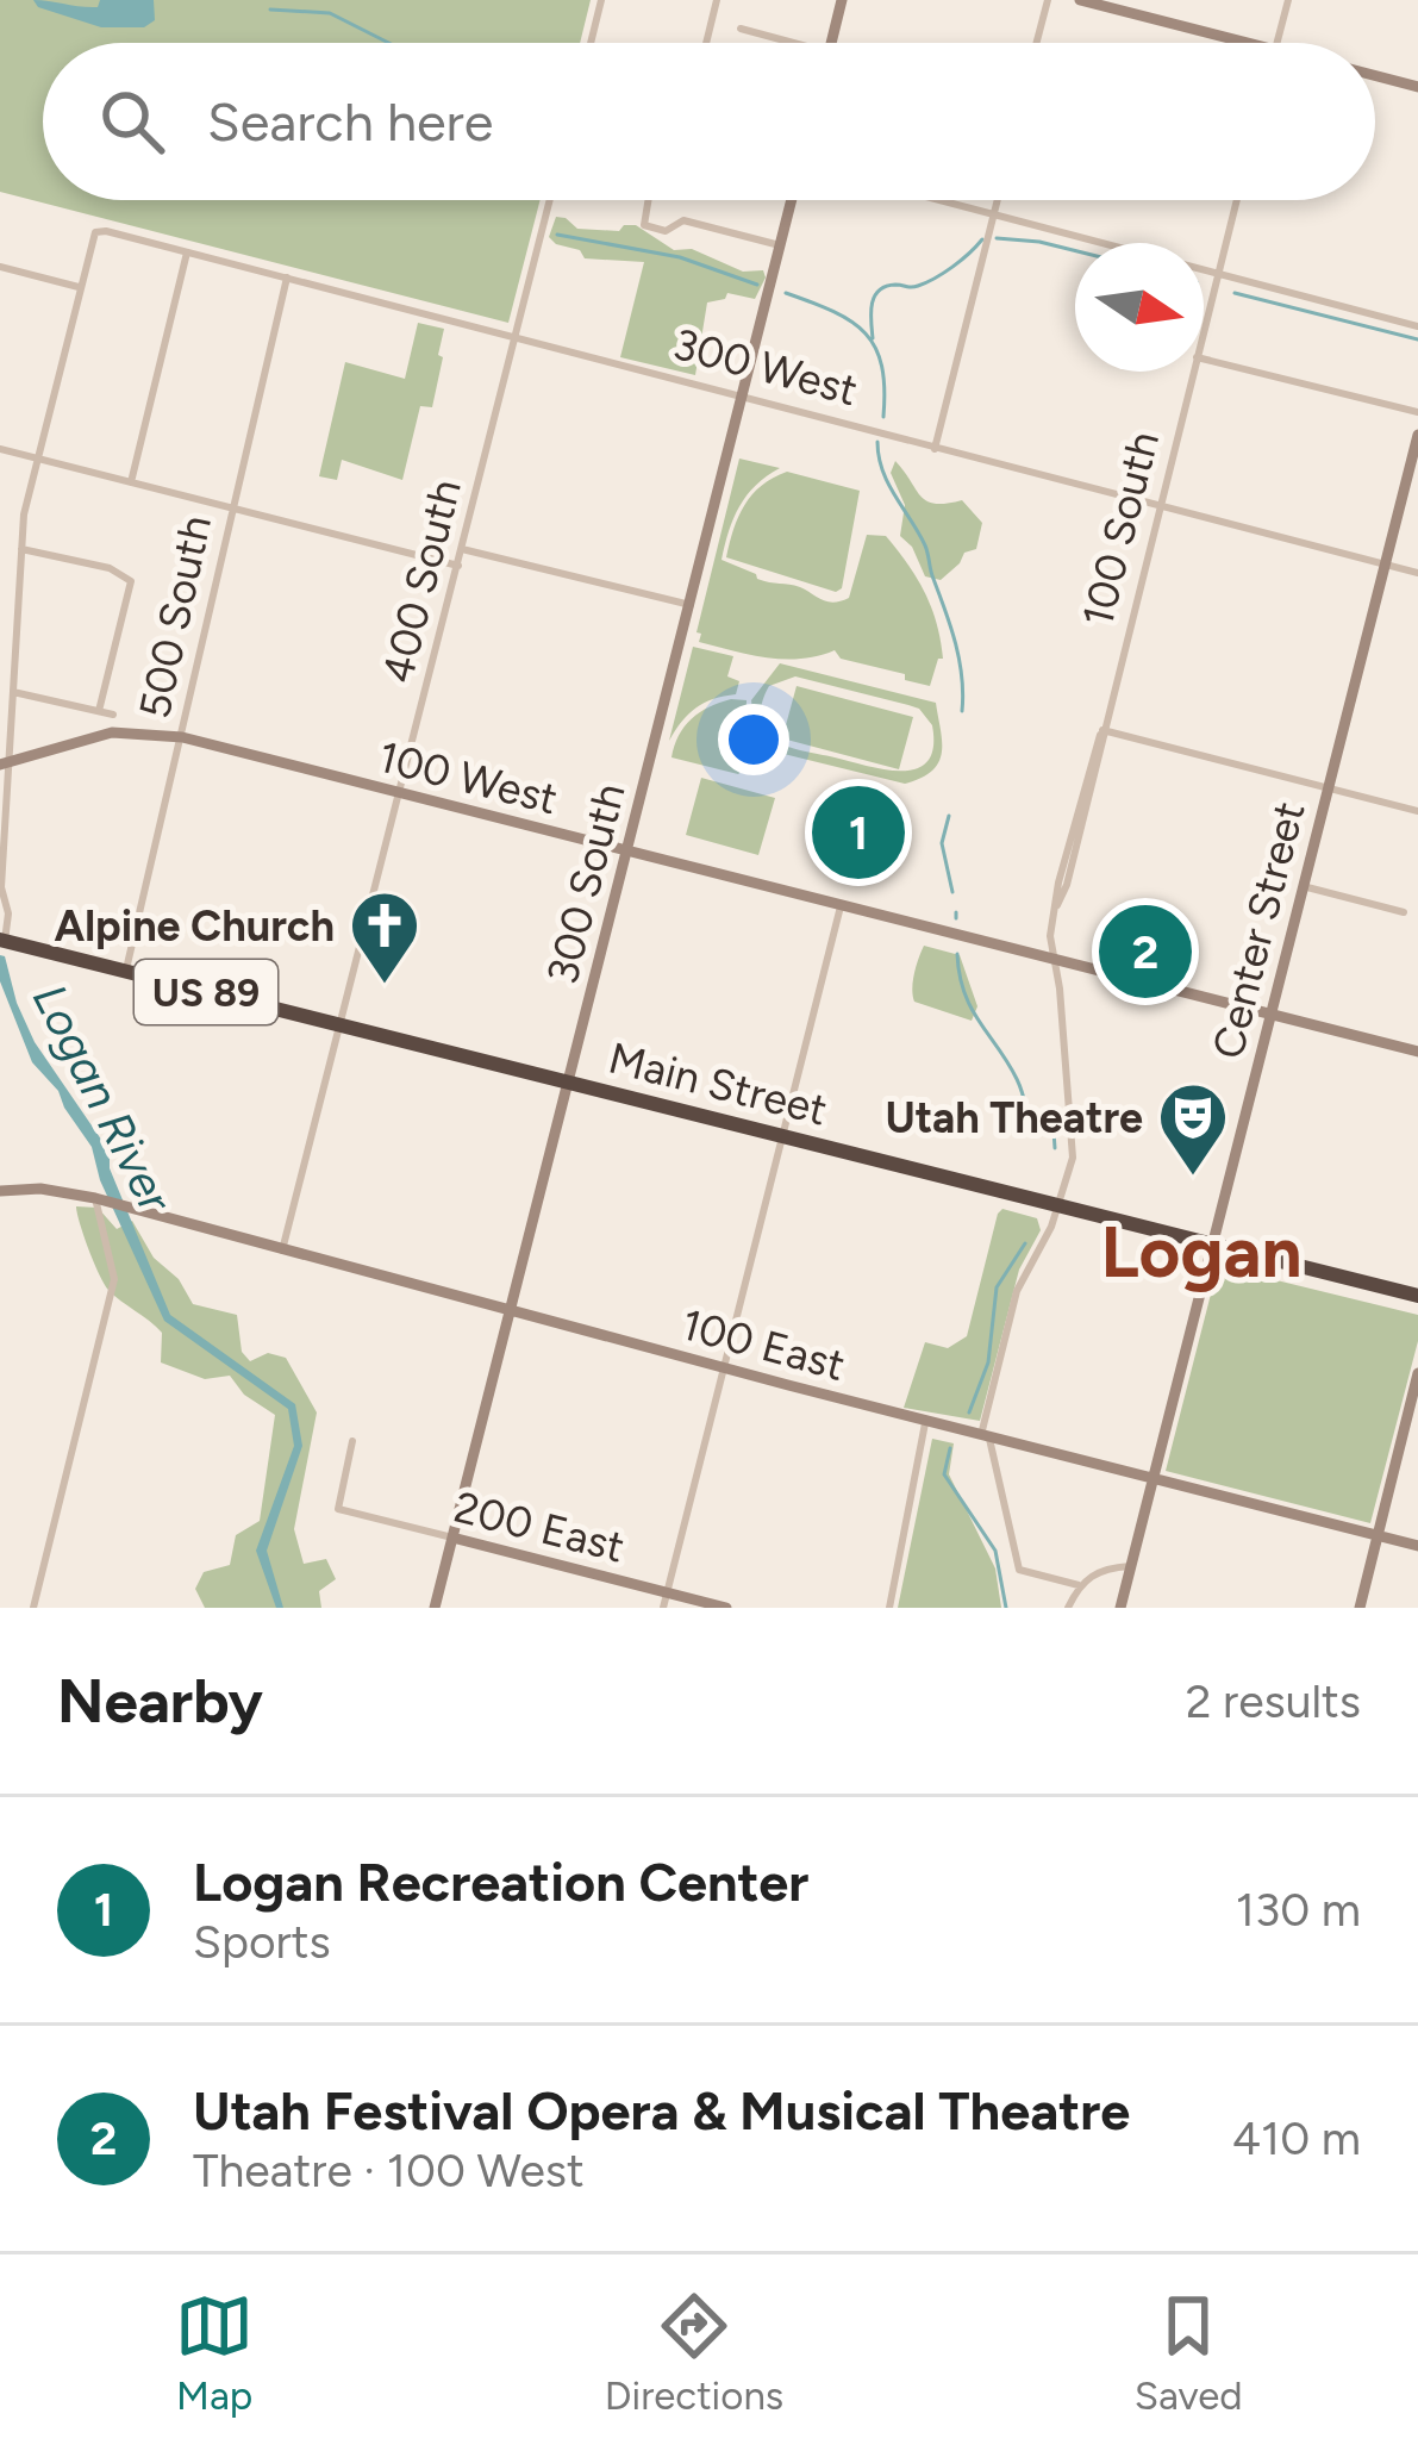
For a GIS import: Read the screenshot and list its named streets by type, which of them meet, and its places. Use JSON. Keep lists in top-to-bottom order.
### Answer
{
  "streets": {
    "highway": ["US 89", "Main Street"],
    "street": [
      "300 West",
      "100 South",
      "400 South",
      "500 South",
      "100 West",
      "300 South",
      "Center Street",
      "100 East",
      "200 East"
    ]
  },
  "crossings": [
    ["300 West", "100 South"],
    ["300 West", "400 South"],
    ["300 West", "500 South"],
    ["300 West", "300 South"],
    ["300 West", "Center Street"],
    ["100 South", "100 West"],
    ["100 South", "Main Street"],
    ["100 South", "100 East"],
    ["400 South", "100 West"],
    ["400 South", "Main Street"],
    ["400 South", "100 East"],
    ["500 South", "100 West"],
    ["500 South", "Main Street"],
    ["100 West", "300 South"],
    ["100 West", "Center Street"],
    ["300 South", "Main Street"],
    ["300 South", "100 East"],
    ["300 South", "200 East"],
    ["Center Street", "Main Street"],
    ["Center Street", "100 East"]
  ],
  "districts": ["Logan"],
  "water": ["Logan River"],
  "places": {
    "church": ["Alpine Church"],
    "theatre": ["Utah Theatre"]
  },
  "north": "right",
  "page": {
    "search": "Search here",
    "pins": ["1", "2"],
    "heading": ["Nearby", "2 results"],
    "list": [
      {
        "mark": "1",
        "name": "Logan Recreation Center",
        "note": "Sports",
        "value": "130 m"
      },
      {
        "mark": "2",
        "name": "Utah Festival Opera & Musical Theatre",
        "note": "Theatre · 100 West",
        "value": "410 m"
      }
    ],
    "nav": ["Map", "Directions", "Saved"]
  }
}
